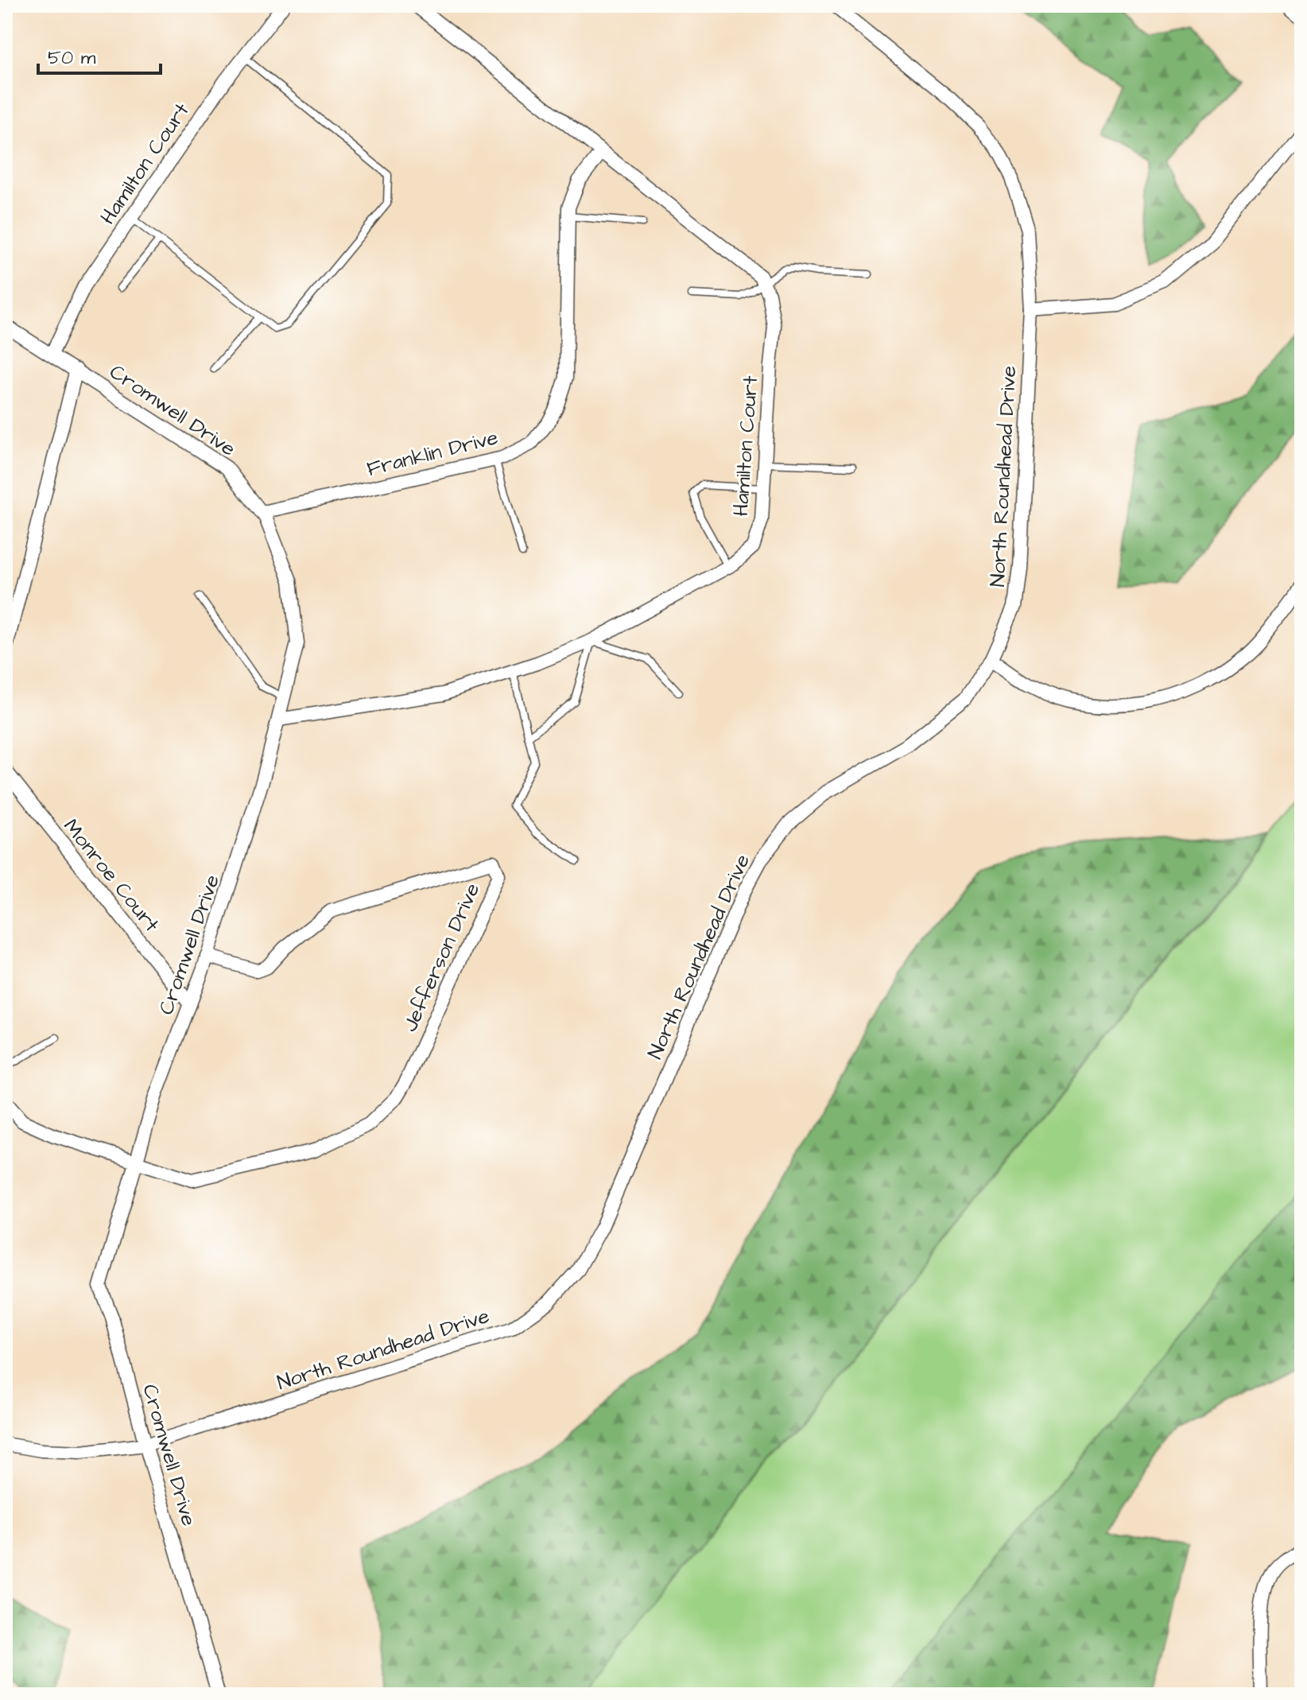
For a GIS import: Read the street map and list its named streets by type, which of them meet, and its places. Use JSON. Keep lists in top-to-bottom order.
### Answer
{
  "streets": {
    "street": [
      "Hamilton Court",
      "Cromwell Drive",
      "Franklin Drive",
      "North Roundhead Drive",
      "Monroe Court",
      "Jefferson Drive"
    ]
  },
  "crossings": [
    ["Hamilton Court", "Cromwell Drive"],
    ["Cromwell Drive", "Franklin Drive"],
    ["Cromwell Drive", "North Roundhead Drive"],
    ["Cromwell Drive", "Monroe Court"],
    ["Cromwell Drive", "Jefferson Drive"]
  ],
  "scale_bar": "50 m"
}
